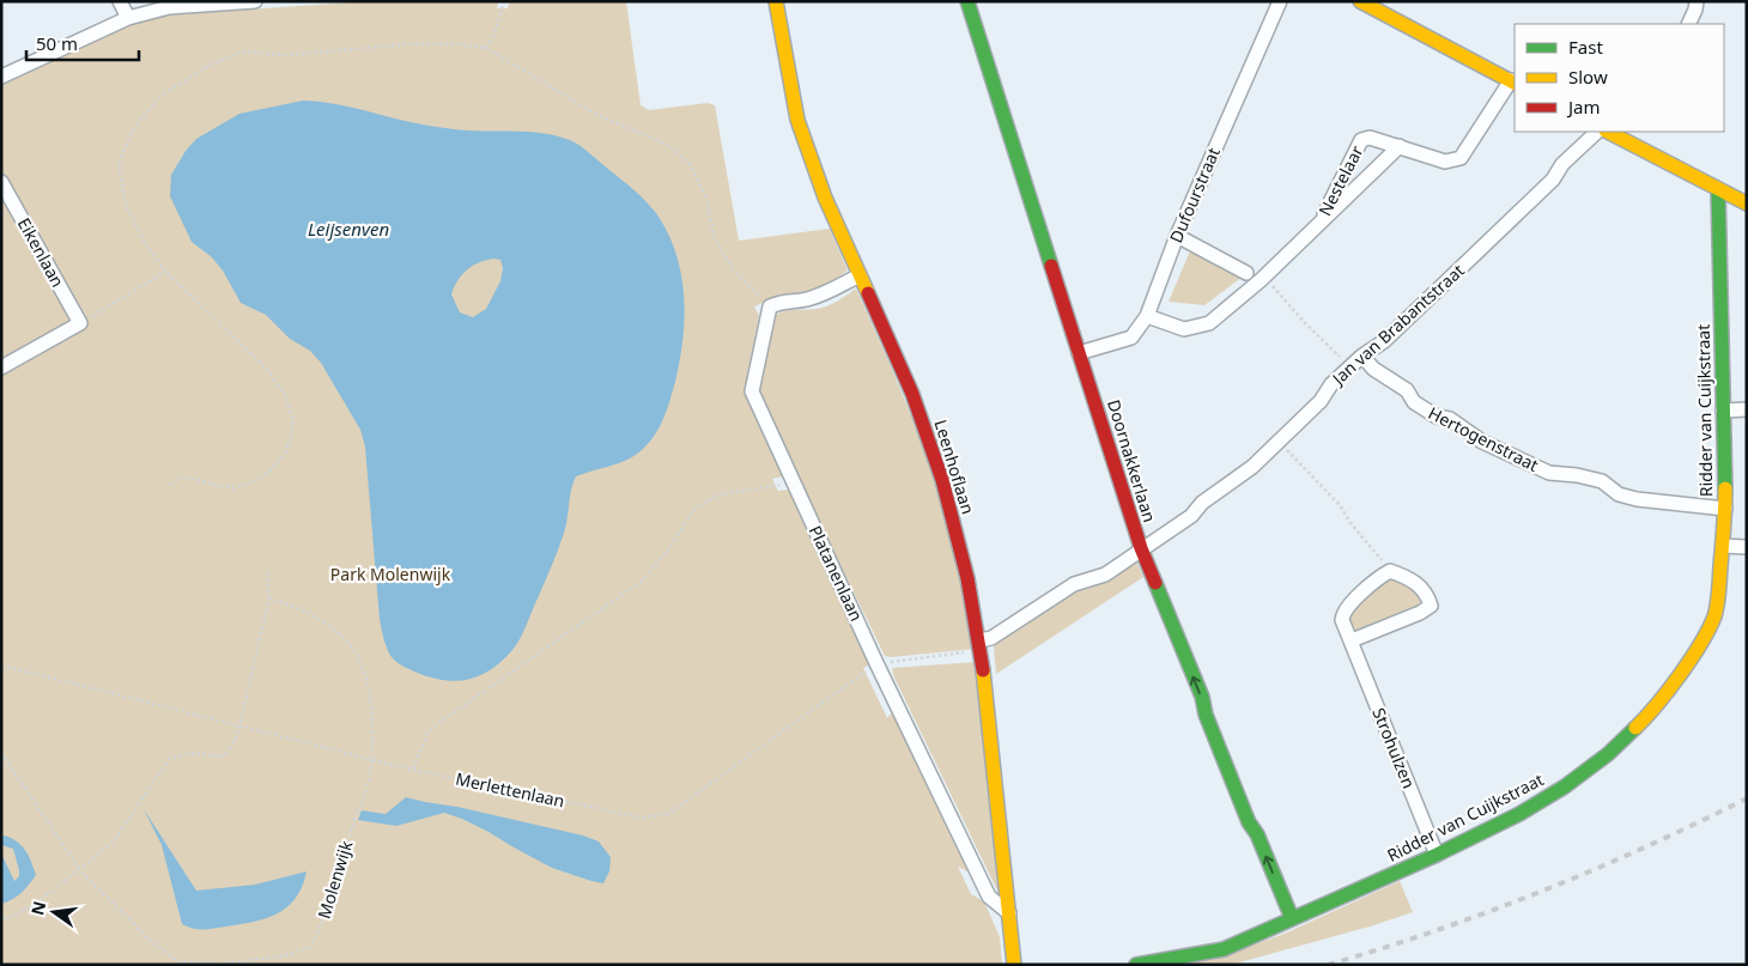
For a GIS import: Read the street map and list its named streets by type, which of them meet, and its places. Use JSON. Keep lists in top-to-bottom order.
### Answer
{
  "streets": {
    "street": [
      "Nestelaar",
      "Dufourstraat",
      "Eikenlaan",
      "Jan van Brabantstraat",
      "Ridder van Cuijkstraat",
      "Hertogenstraat",
      "Doornakkerlaan",
      "Leenhoflaan",
      "Platanenlaan",
      "Strohulzen"
    ],
    "path": ["Merlettenlaan", "Molenwijk"]
  },
  "crossings": [
    ["Nestelaar", "Dufourstraat"],
    ["Dufourstraat", "Doornakkerlaan"],
    ["Jan van Brabantstraat", "Hertogenstraat"],
    ["Jan van Brabantstraat", "Doornakkerlaan"],
    ["Jan van Brabantstraat", "Leenhoflaan"],
    ["Jan van Brabantstraat", "Merlettenlaan"],
    ["Ridder van Cuijkstraat", "Hertogenstraat"],
    ["Ridder van Cuijkstraat", "Doornakkerlaan"],
    ["Ridder van Cuijkstraat", "Strohulzen"],
    ["Leenhoflaan", "Platanenlaan"],
    ["Leenhoflaan", "Merlettenlaan"],
    ["Platanenlaan", "Merlettenlaan"],
    ["Merlettenlaan", "Molenwijk"]
  ],
  "one_way": ["Doornakkerlaan"],
  "water": ["Leijsenven"],
  "parks": ["Park Molenwijk"],
  "legend": ["Fast", "Slow", "Jam"],
  "scale_bar": "50 m",
  "north": "left"
}
